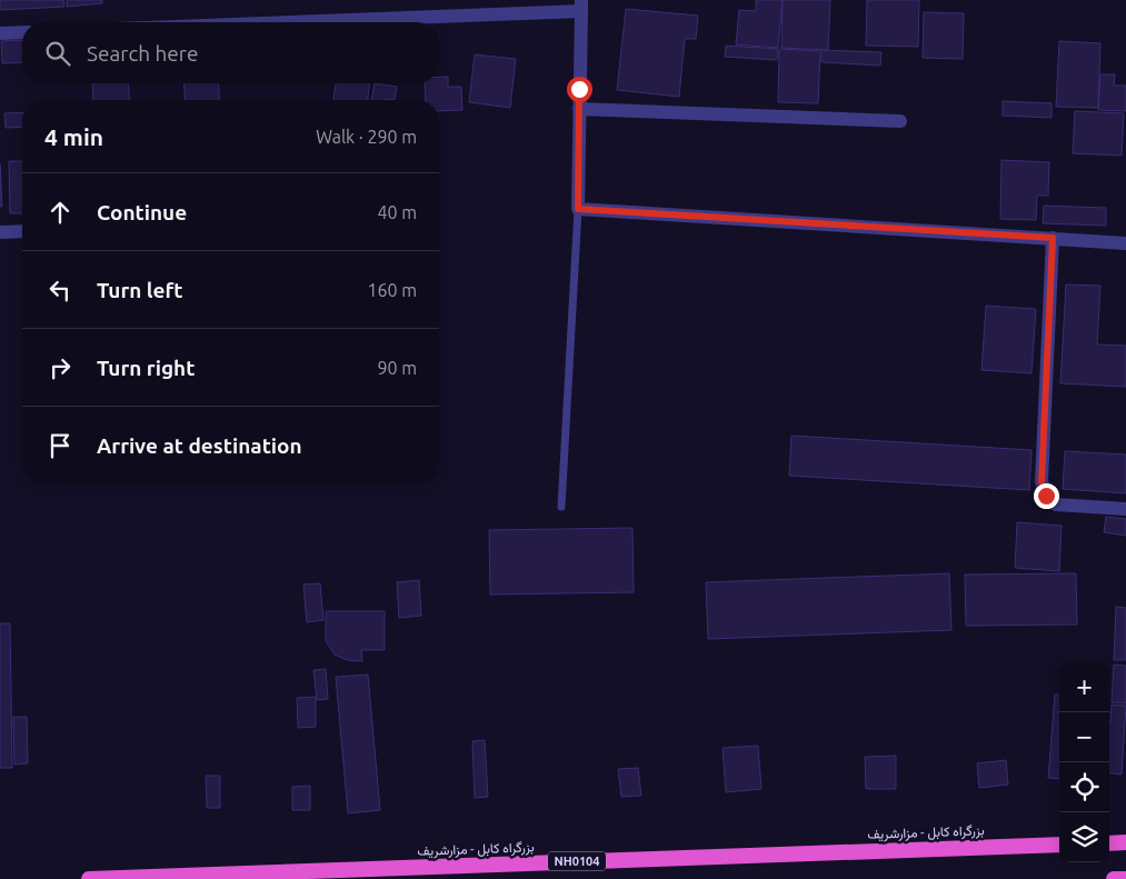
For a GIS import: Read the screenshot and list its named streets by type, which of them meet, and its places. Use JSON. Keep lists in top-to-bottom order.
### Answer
{
  "streets": {
    "highway": ["بزرگراه کابل - مزارشریف", "NH0104"]
  },
  "page": {
    "search": "Search here",
    "heading": ["4 min", "Walk · 290 m"],
    "list": [
      ["Continue", "40 m"],
      ["Turn left", "160 m"],
      ["Turn right", "90 m"],
      "Arrive at destination"
    ],
    "map_buttons": ["+", "−"]
  }
}
